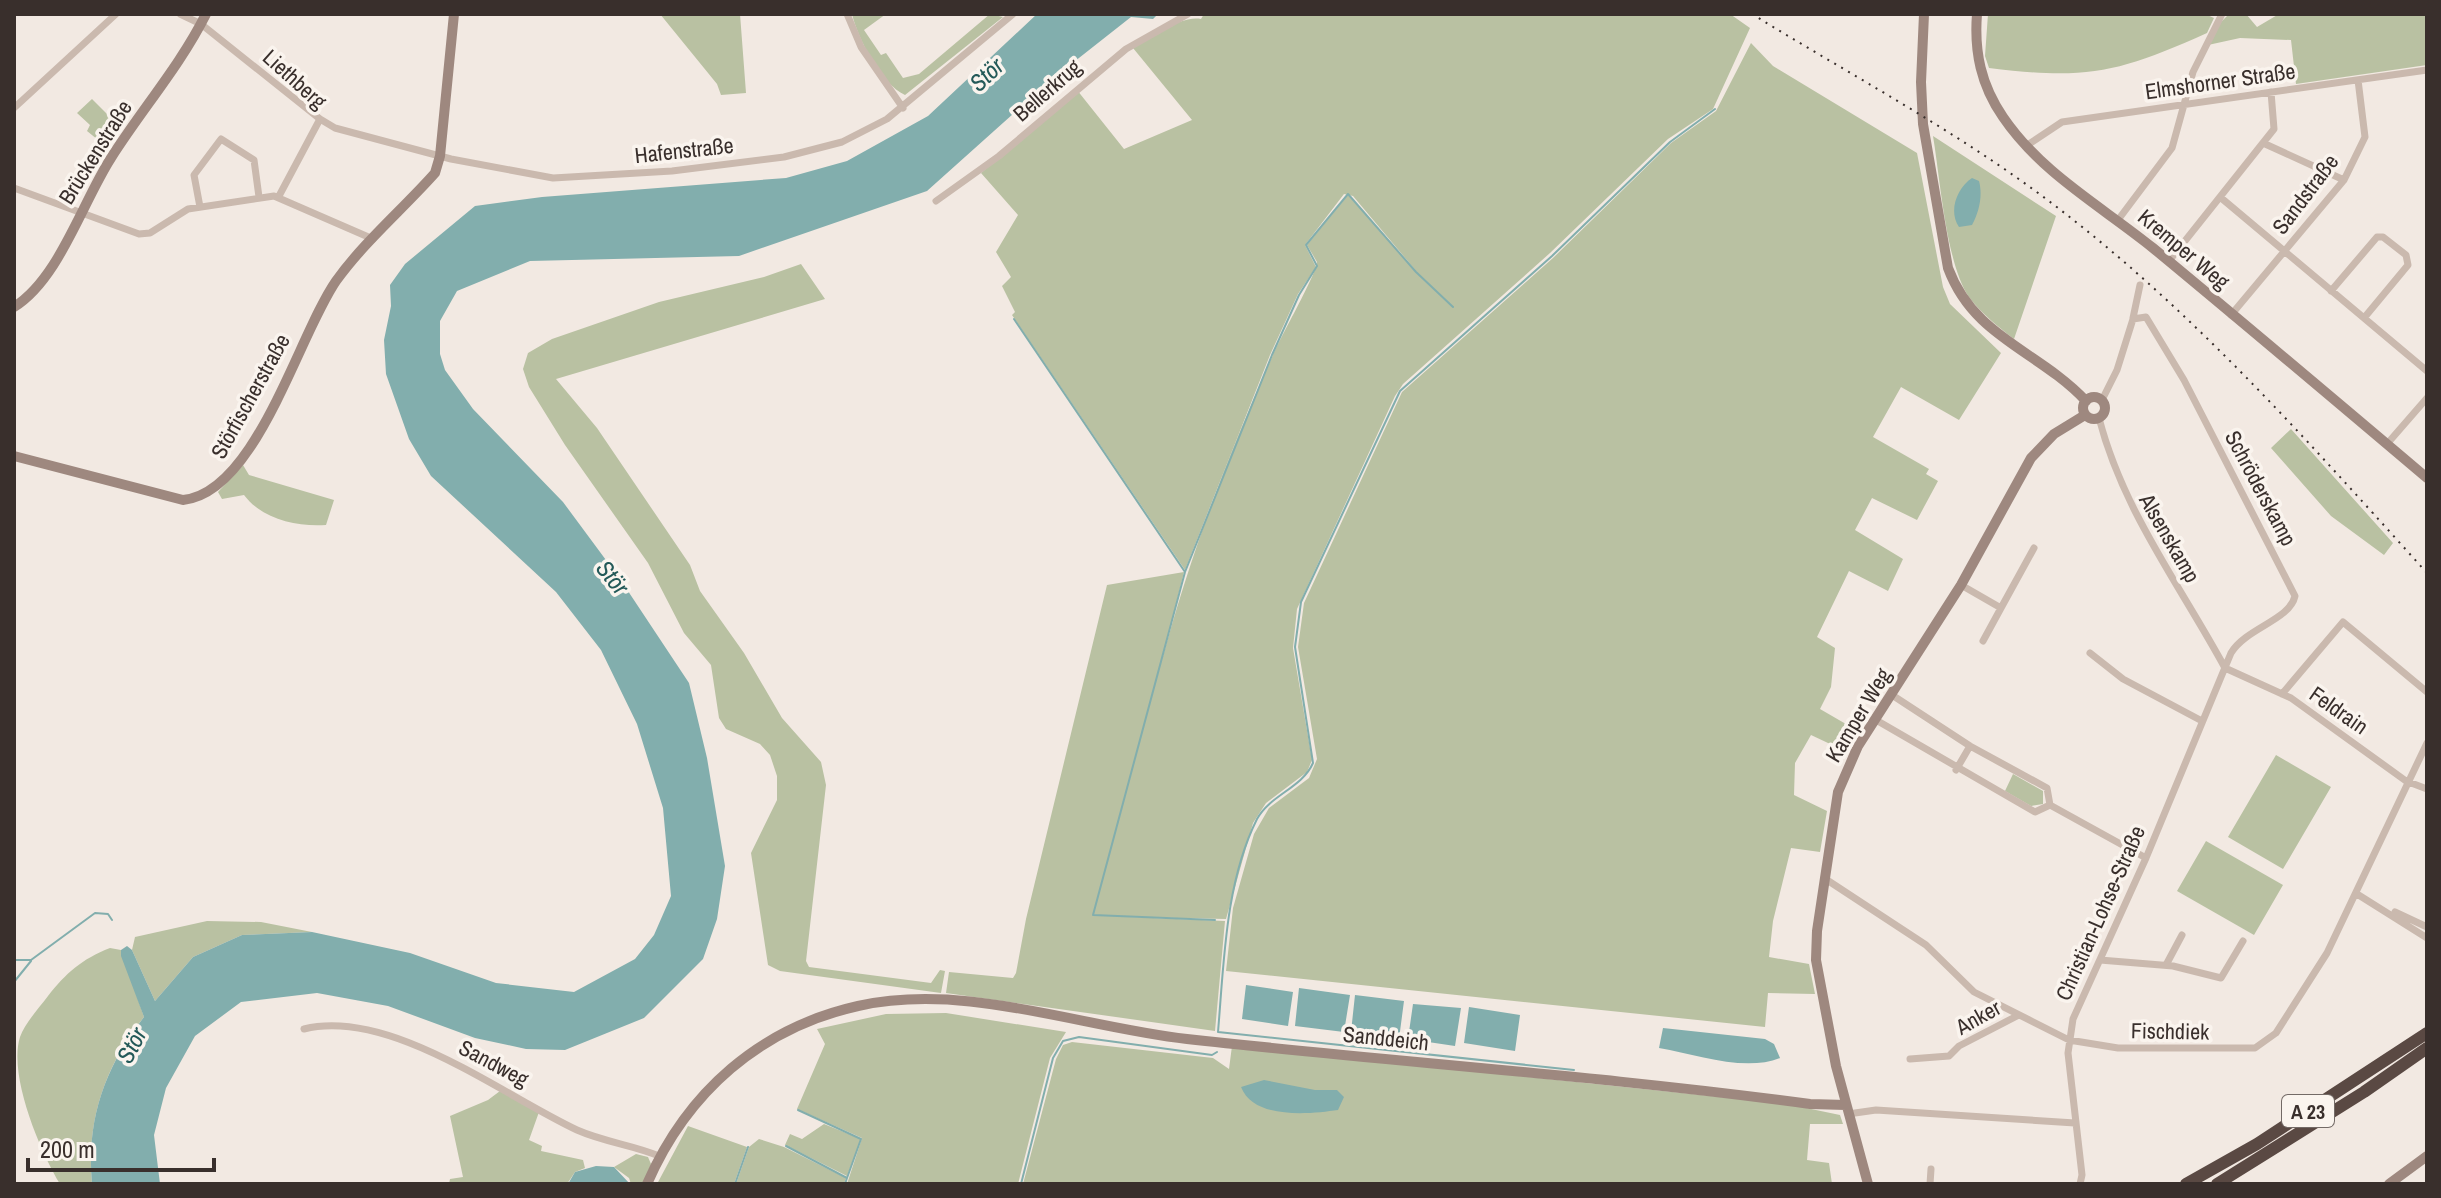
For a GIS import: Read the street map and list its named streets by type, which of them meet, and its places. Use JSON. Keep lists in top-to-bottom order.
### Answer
{
  "streets": {
    "highway": ["A 23"],
    "street": [
      "Liethberg",
      "Elmshorner Straße",
      "Bellerkrug",
      "Hafenstraße",
      "Brückenstraße",
      "Sandstraße",
      "Kremper Weg",
      "Störfischerstraße",
      "Schröderskamp",
      "Alsenskamp",
      "Feldrain",
      "Kamper Weg",
      "Christian-Lohse-Straße",
      "Anker",
      "Fischdiek",
      "Sanddeich",
      "Sandweg"
    ]
  },
  "crossings": [
    ["Liethberg", "Hafenstraße"],
    ["Liethberg", "Brückenstraße"],
    ["Elmshorner Straße", "Sandstraße"],
    ["Elmshorner Straße", "Kremper Weg"],
    ["Hafenstraße", "Störfischerstraße"],
    ["Sandstraße", "Kremper Weg"],
    ["Schröderskamp", "Alsenskamp"],
    ["Schröderskamp", "Feldrain"],
    ["Schröderskamp", "Christian-Lohse-Straße"],
    ["Alsenskamp", "Feldrain"],
    ["Alsenskamp", "Kamper Weg"],
    ["Alsenskamp", "Christian-Lohse-Straße"],
    ["Feldrain", "Christian-Lohse-Straße"],
    ["Feldrain", "Fischdiek"],
    ["Kamper Weg", "Fischdiek"],
    ["Kamper Weg", "Sanddeich"],
    ["Christian-Lohse-Straße", "Fischdiek"],
    ["Christian-Lohse-Straße", "Sanddeich"],
    ["Anker", "Fischdiek"],
    ["Sanddeich", "Sandweg"]
  ],
  "water": ["Stör"],
  "scale_bar": "200 m"
}
